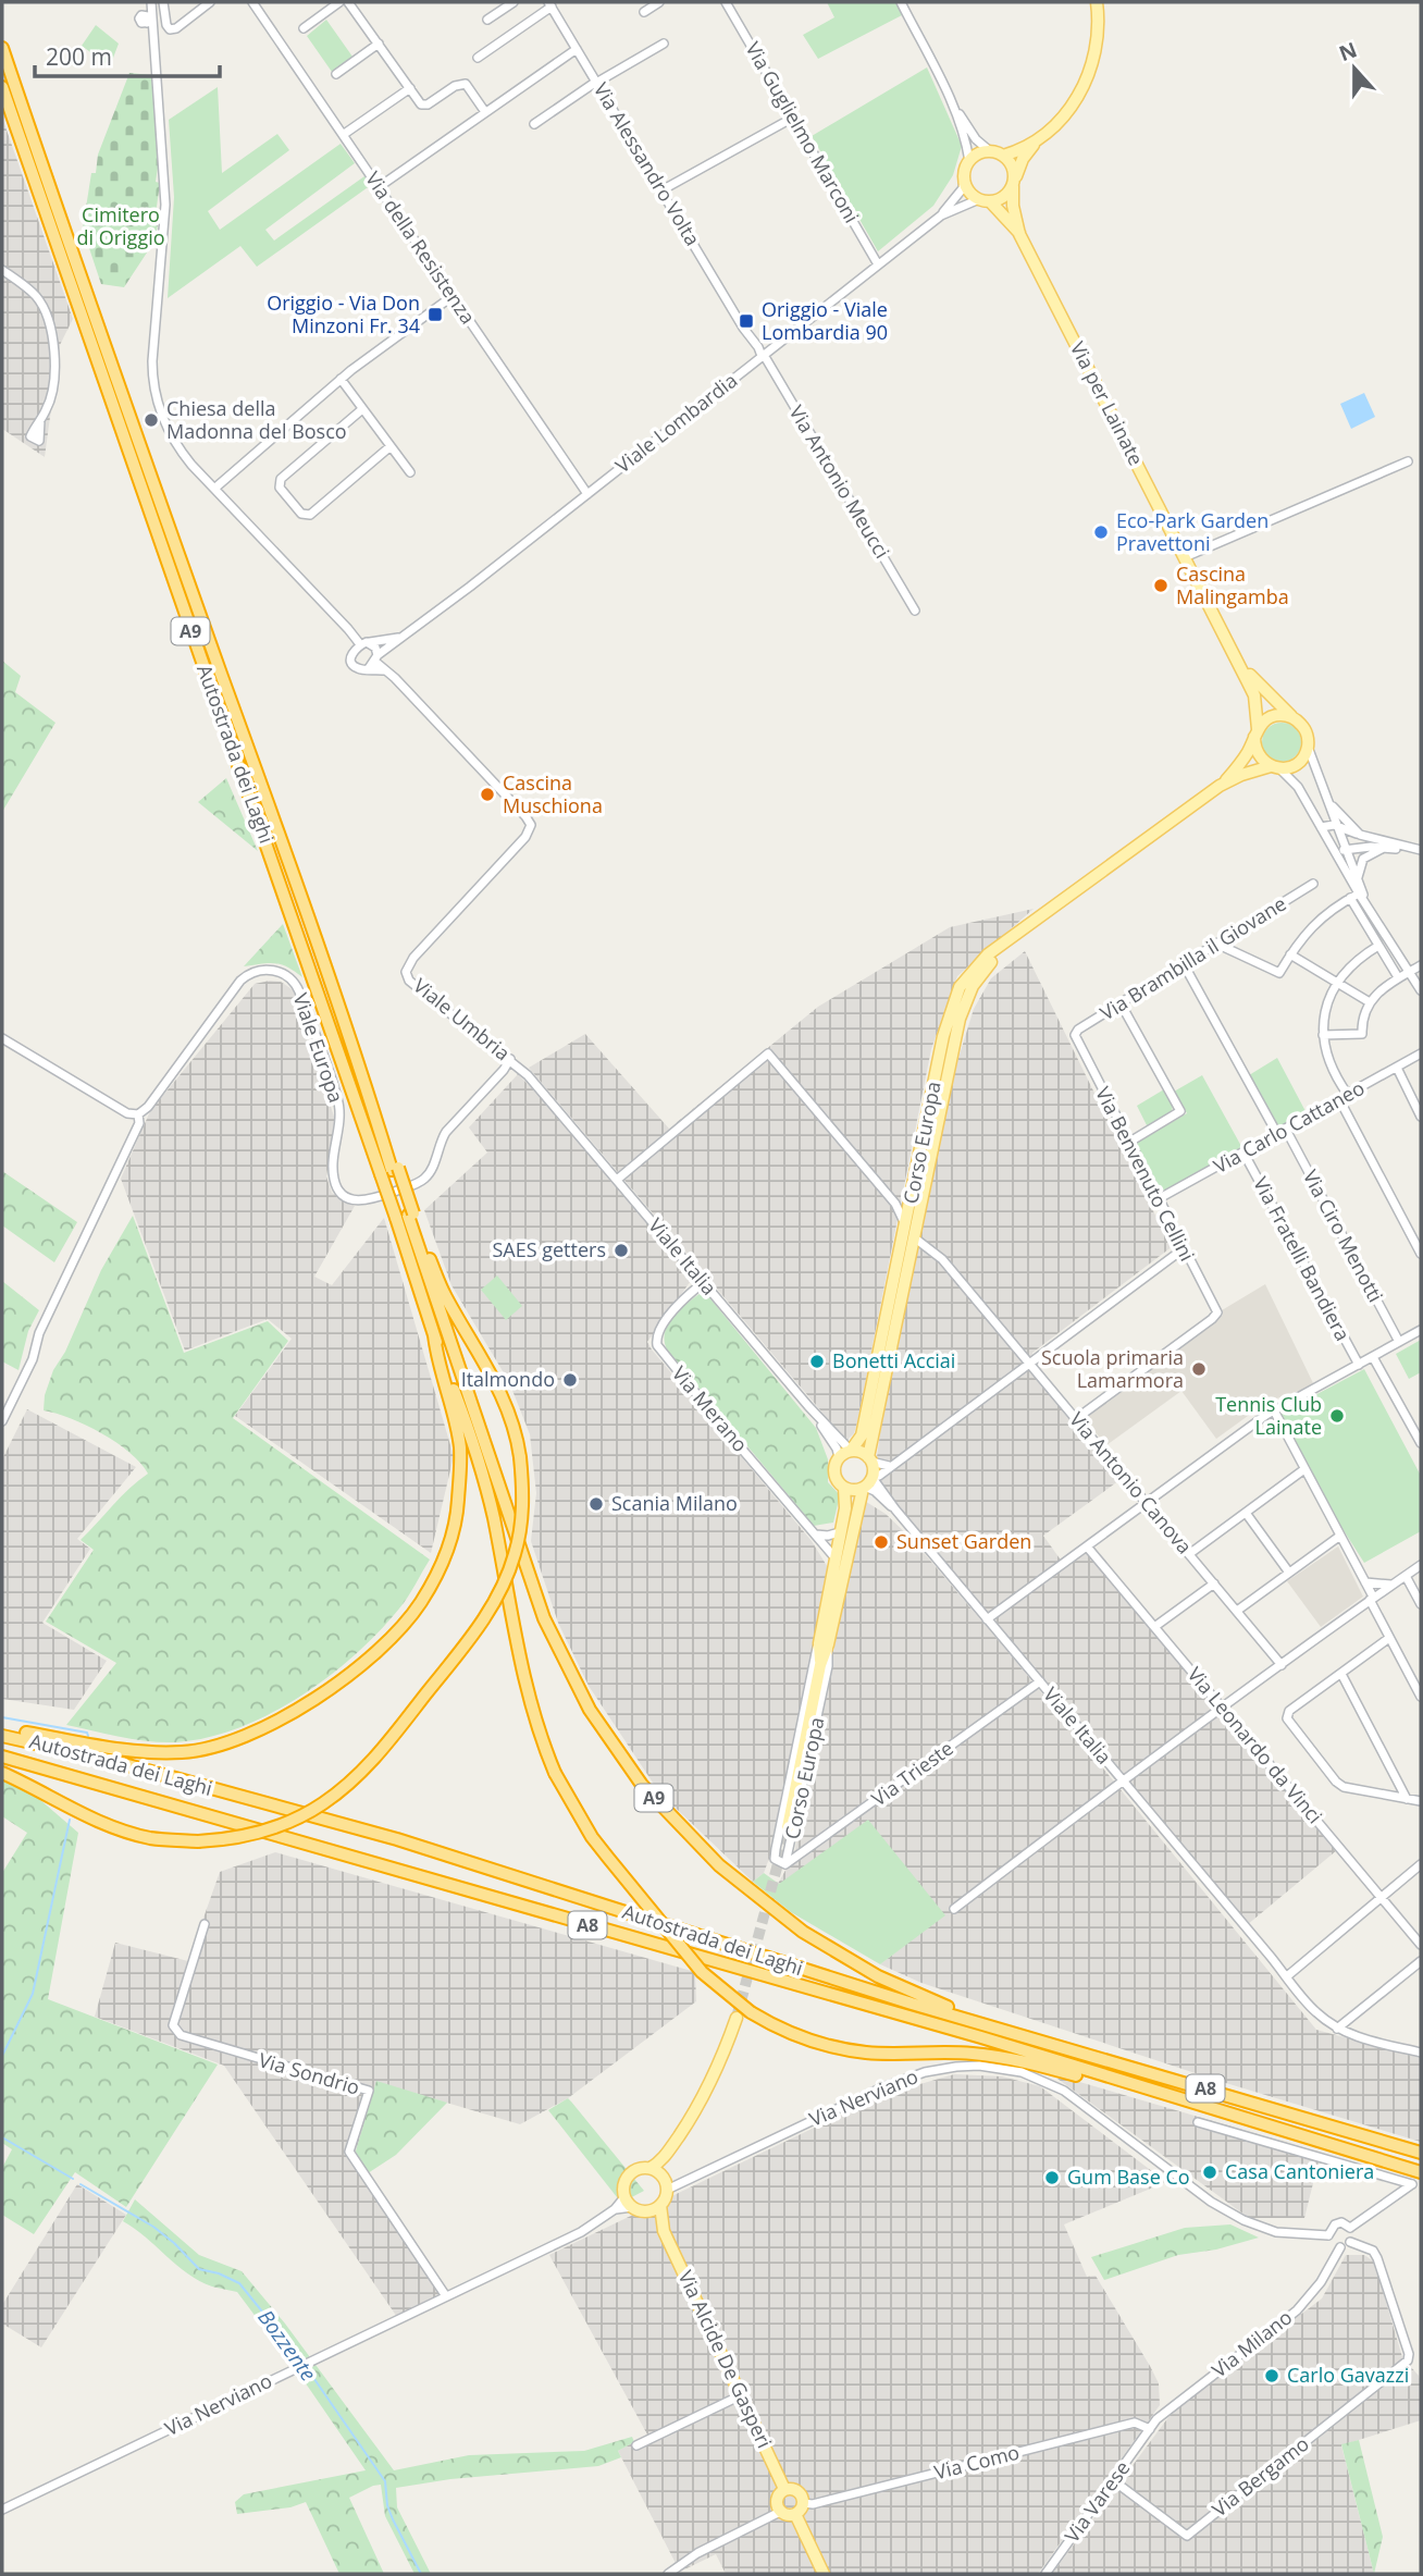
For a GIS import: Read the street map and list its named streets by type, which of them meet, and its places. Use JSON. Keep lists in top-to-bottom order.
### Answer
{
  "streets": {
    "highway": ["A9", "Autostrada dei Laghi", "A8"],
    "main road": ["Via per Lainate", "Corso Europa", "Via Alcide De Gasperi"],
    "street": [
      "Via Guglielmo Marconi",
      "Via Alessandro Volta",
      "Via della Resistenza",
      "Viale Lombardia",
      "Via Antonio Meucci",
      "Via Brambilla il Giovane",
      "Viale Umbria",
      "Viale Europa",
      "Via Carlo Cattaneo",
      "Via Benvenuto Cellini",
      "Via Ciro Menotti",
      "Viale Italia",
      "Via Fratelli Bandiera",
      "Via Merano",
      "Via Antonio Canova",
      "Via Leonardo da Vinci",
      "Via Trieste",
      "Via Sondrio",
      "Via Nerviano",
      "Via Milano",
      "Via Como",
      "Via Bergamo",
      "Via Varese"
    ]
  },
  "crossings": [
    ["Via Guglielmo Marconi", "Viale Lombardia"],
    ["Via Alessandro Volta", "Viale Lombardia"],
    ["Via Alessandro Volta", "Via Antonio Meucci"],
    ["Via della Resistenza", "Viale Lombardia"],
    ["Via per Lainate", "Viale Lombardia"],
    ["Viale Lombardia", "Via Antonio Meucci"],
    ["Viale Lombardia", "Viale Umbria"],
    ["A9", "Autostrada dei Laghi"],
    ["Via Brambilla il Giovane", "Via Benvenuto Cellini"],
    ["Via Brambilla il Giovane", "Via Ciro Menotti"],
    ["Viale Umbria", "Viale Europa"],
    ["Viale Umbria", "Viale Italia"],
    ["Via Carlo Cattaneo", "Via Benvenuto Cellini"],
    ["Via Carlo Cattaneo", "Via Ciro Menotti"],
    ["Via Carlo Cattaneo", "Via Fratelli Bandiera"],
    ["Corso Europa", "Viale Italia"],
    ["Corso Europa", "Via Merano"],
    ["Corso Europa", "Via Antonio Canova"],
    ["Corso Europa", "Via Trieste"],
    ["Via Benvenuto Cellini", "Via Antonio Canova"],
    ["Viale Italia", "Via Merano"],
    ["Viale Italia", "Via Trieste"],
    ["Via Sondrio", "Via Nerviano"],
    ["Via Nerviano", "Via Milano"],
    ["Via Nerviano", "Via Alcide De Gasperi"],
    ["Via Nerviano", "Via Bergamo"],
    ["Via Milano", "Via Como"],
    ["Via Milano", "Via Bergamo"],
    ["Via Milano", "Via Varese"],
    ["Via Alcide De Gasperi", "Via Como"],
    ["Via Como", "Via Varese"],
    ["Via Bergamo", "Via Varese"]
  ],
  "water": ["Bozzente"],
  "parks": ["Cimitero di Origgio"],
  "places": {
    "transit": ["Origgio - Via Don Minzoni Fr. 34", "Origgio - Viale Lombardia 90"],
    "other": [
      "Chiesa della Madonna del Bosco",
      "Eco-Park Garden Pravettoni",
      "Cascina Malingamba",
      "Cascina Muschiona",
      "SAES getters",
      "Bonetti Acciai",
      "Scuola primaria Lamarmora",
      "Italmondo",
      "Tennis Club Lainate",
      "Scania Milano",
      "Sunset Garden",
      "Casa Cantoniera",
      "Gum Base Co",
      "Carlo Gavazzi"
    ]
  },
  "scale_bar": "200 m",
  "north": "top"
}
